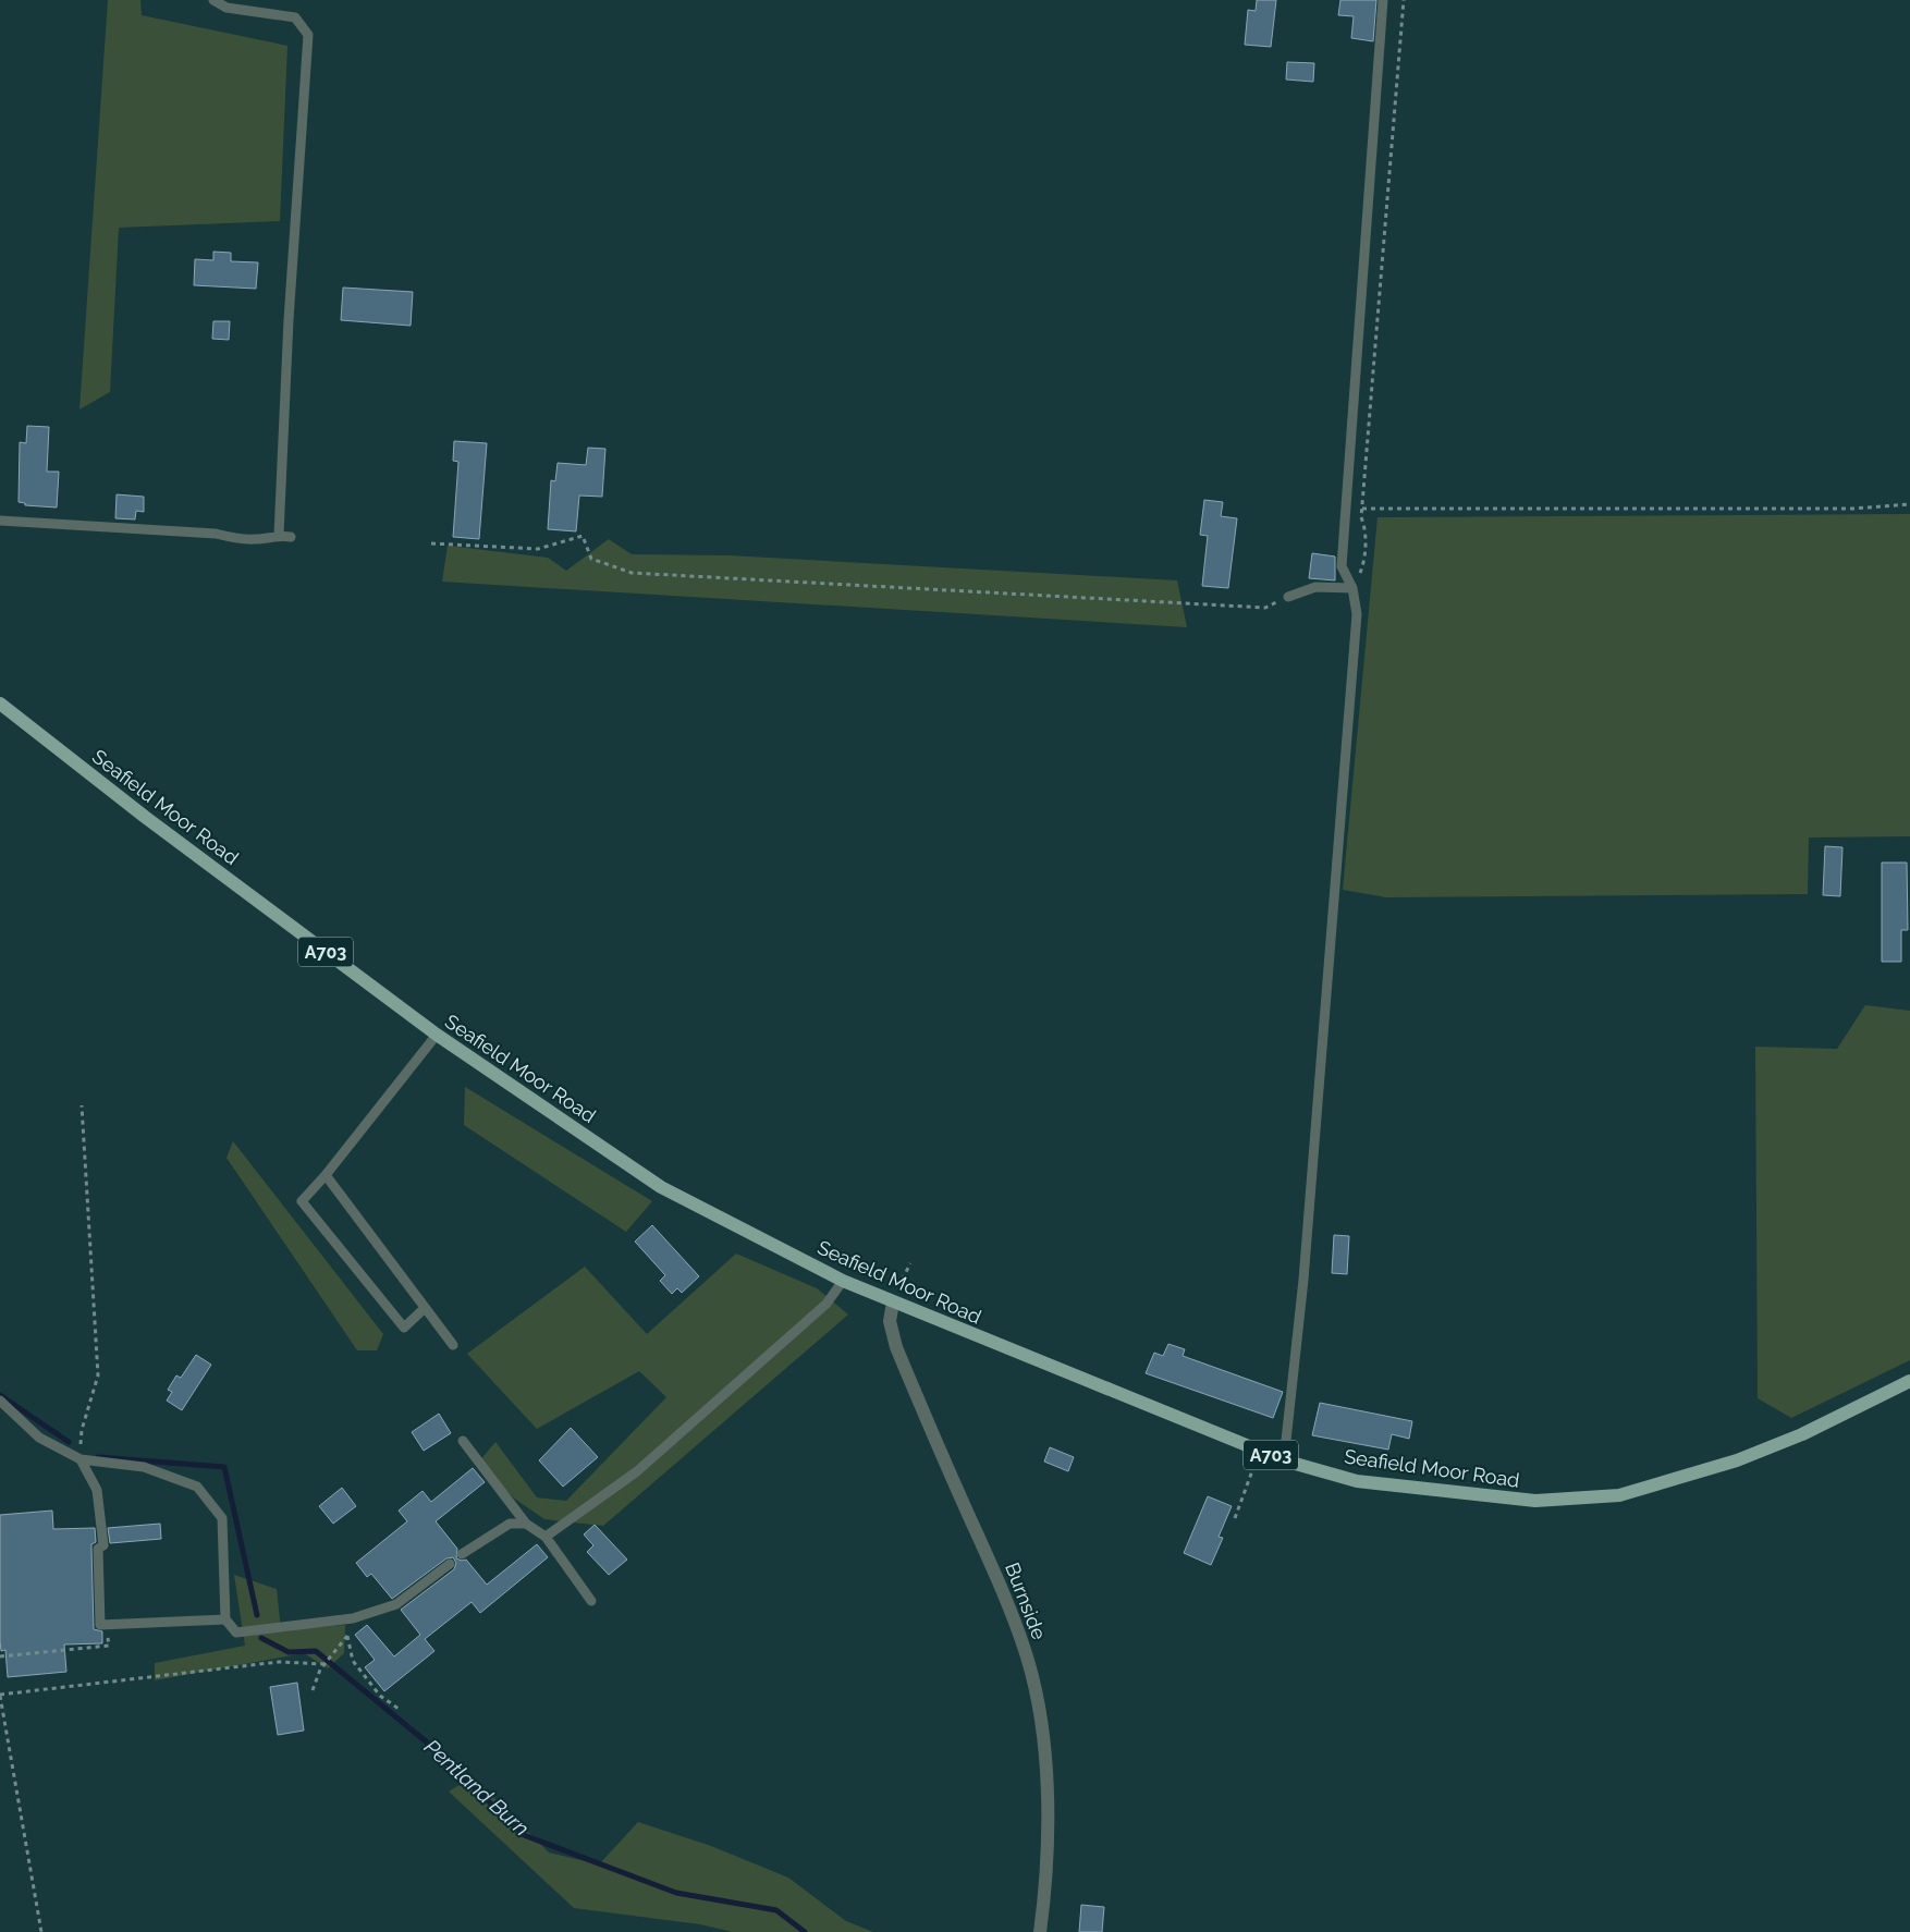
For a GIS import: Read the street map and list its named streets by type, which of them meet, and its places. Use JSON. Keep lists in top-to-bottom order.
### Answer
{
  "streets": {
    "main road": ["Seafield Moor Road", "A703"],
    "street": ["Burnside"]
  },
  "crossings": [
    ["Seafield Moor Road", "Burnside"]
  ],
  "water": ["Pentland Burn"]
}
